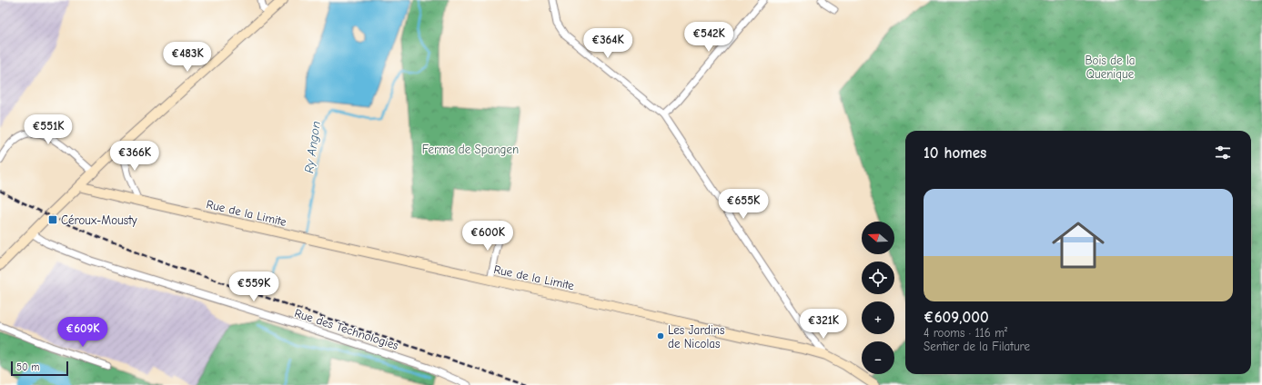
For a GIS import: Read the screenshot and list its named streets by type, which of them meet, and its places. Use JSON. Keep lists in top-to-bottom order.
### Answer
{
  "streets": {
    "street": ["Rue de la Limite", "Rue des Technologies"]
  },
  "water": ["Ry Angon"],
  "parks": ["Bois de la Quenique", "Ferme de Spangen"],
  "places": {
    "transit": ["Céroux-Mousty"],
    "other": ["Les Jardins de Nicolas"]
  },
  "scale_bar": "50 m",
  "north": "left",
  "page": {
    "price": [
      "€542K",
      "€364K",
      "€483K",
      "€551K",
      "€366K",
      "€655K",
      "€600K",
      "€559K",
      "€321K",
      "€609K"
    ],
    "heading": "10 homes",
    "list": [
      {
        "name": "€609,000",
        "note": "4 rooms · 116 m² · Sentier de la Filature"
      }
    ],
    "map_buttons": ["+", "−"],
    "scale": "50 m"
  }
}
